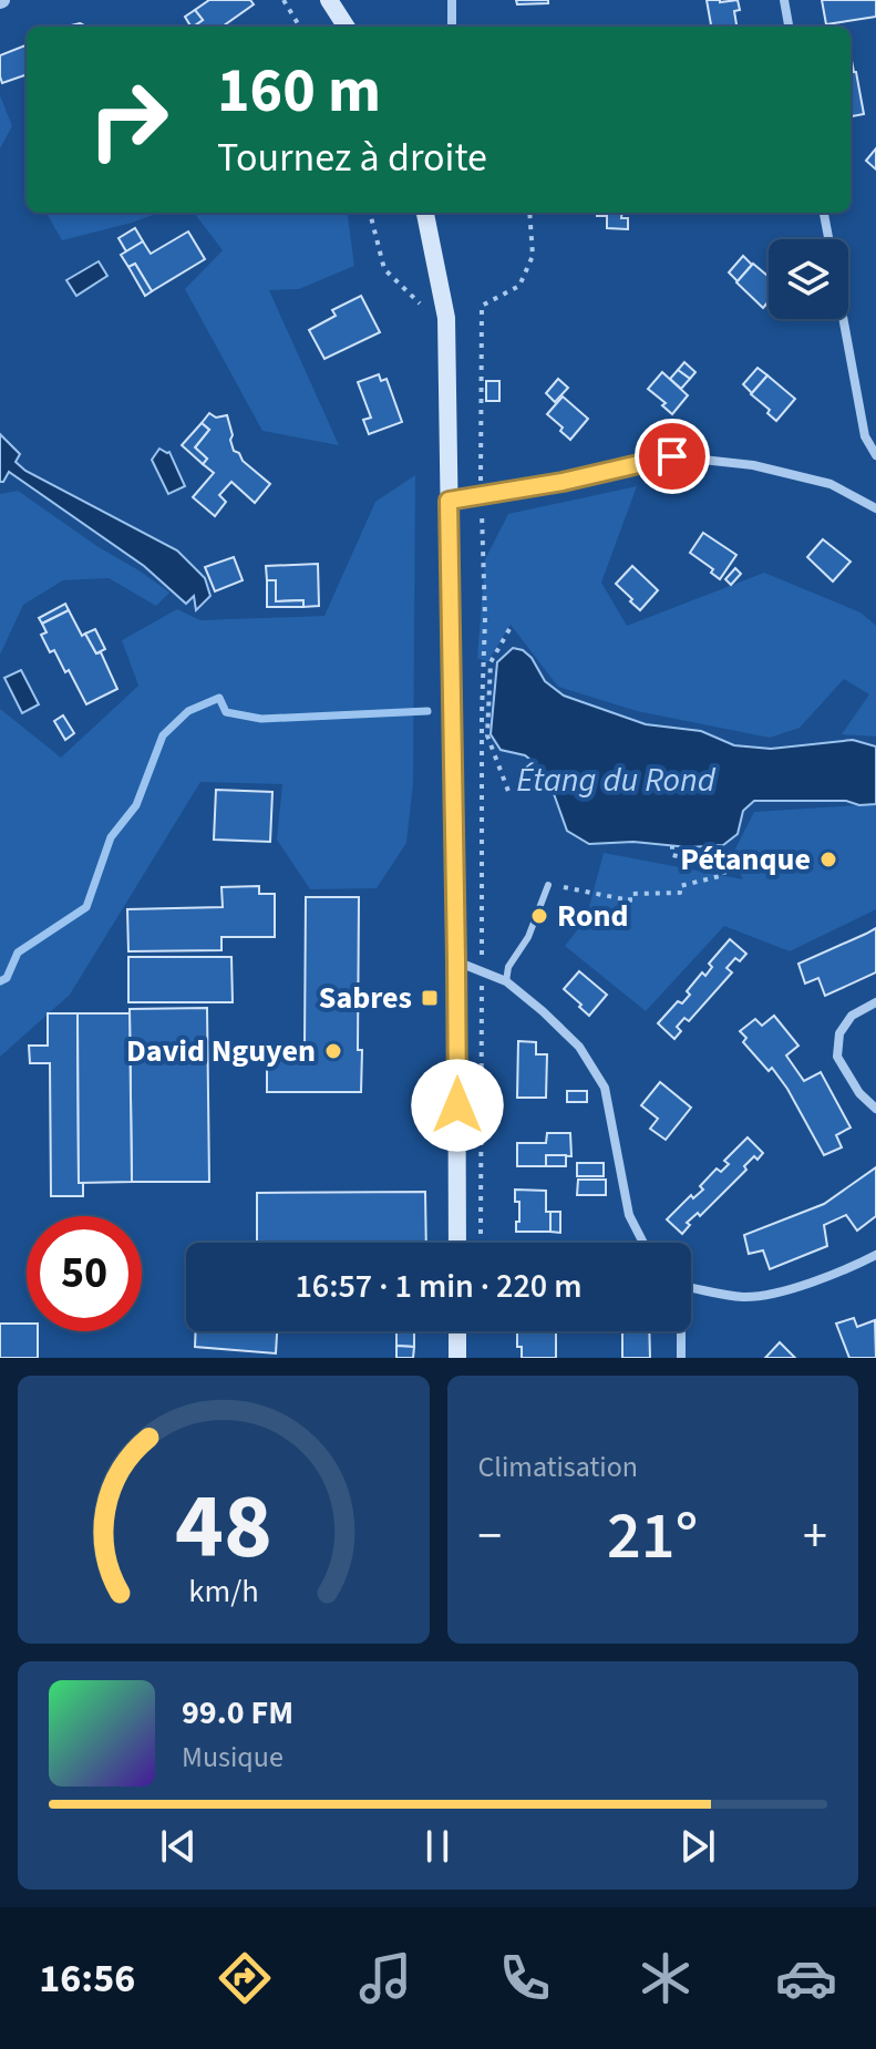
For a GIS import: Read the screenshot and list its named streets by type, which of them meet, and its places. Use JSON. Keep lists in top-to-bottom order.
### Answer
{
  "water": ["Étang du Rond"],
  "places": {
    "other": ["Pétanque", "Rond", "David Nguyen"],
    "transit": ["Sabres"]
  },
  "page": {
    "turn": ["160 m", "Tournez à droite"],
    "limit": "50",
    "trip": "16:57 · 1 min · 220 m",
    "tile": "Climatisation",
    "heat": ["−", "21°", "+"],
    "song": ["99.0 FM", "Musique"],
    "tabs": "16:56",
    "gauge": ["48", "km/h"]
  }
}
